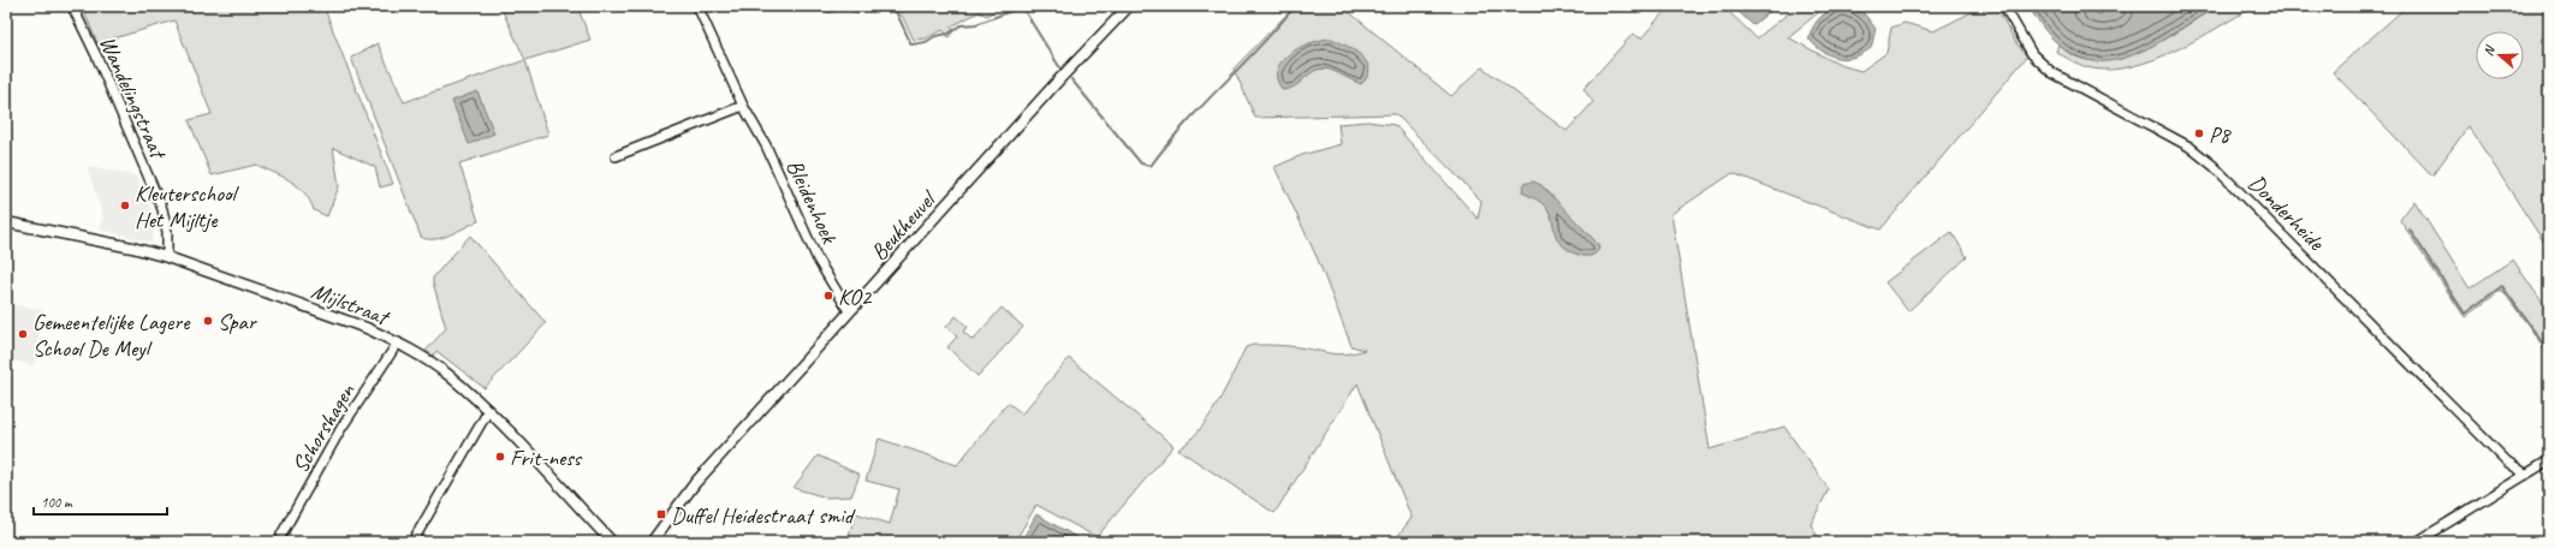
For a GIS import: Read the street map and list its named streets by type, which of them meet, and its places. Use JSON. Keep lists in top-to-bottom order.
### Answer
{
  "streets": {
    "street": [
      "Wandelingstraat",
      "Bleidenhoek",
      "Donderheide",
      "Beukheuvel",
      "Mijlstraat",
      "Schorshagen"
    ]
  },
  "crossings": [
    ["Wandelingstraat", "Mijlstraat"],
    ["Bleidenhoek", "Beukheuvel"],
    ["Mijlstraat", "Schorshagen"]
  ],
  "places": {
    "other": [
      "P8",
      "Kleuterschool Het Mijltje",
      "KO2",
      "Spar",
      "Gemeentelijke Lagere School De Meyl",
      "Frit-ness"
    ],
    "transit": ["Duffel Heidestraat smid"]
  },
  "scale_bar": "100 m",
  "north": "left"
}
